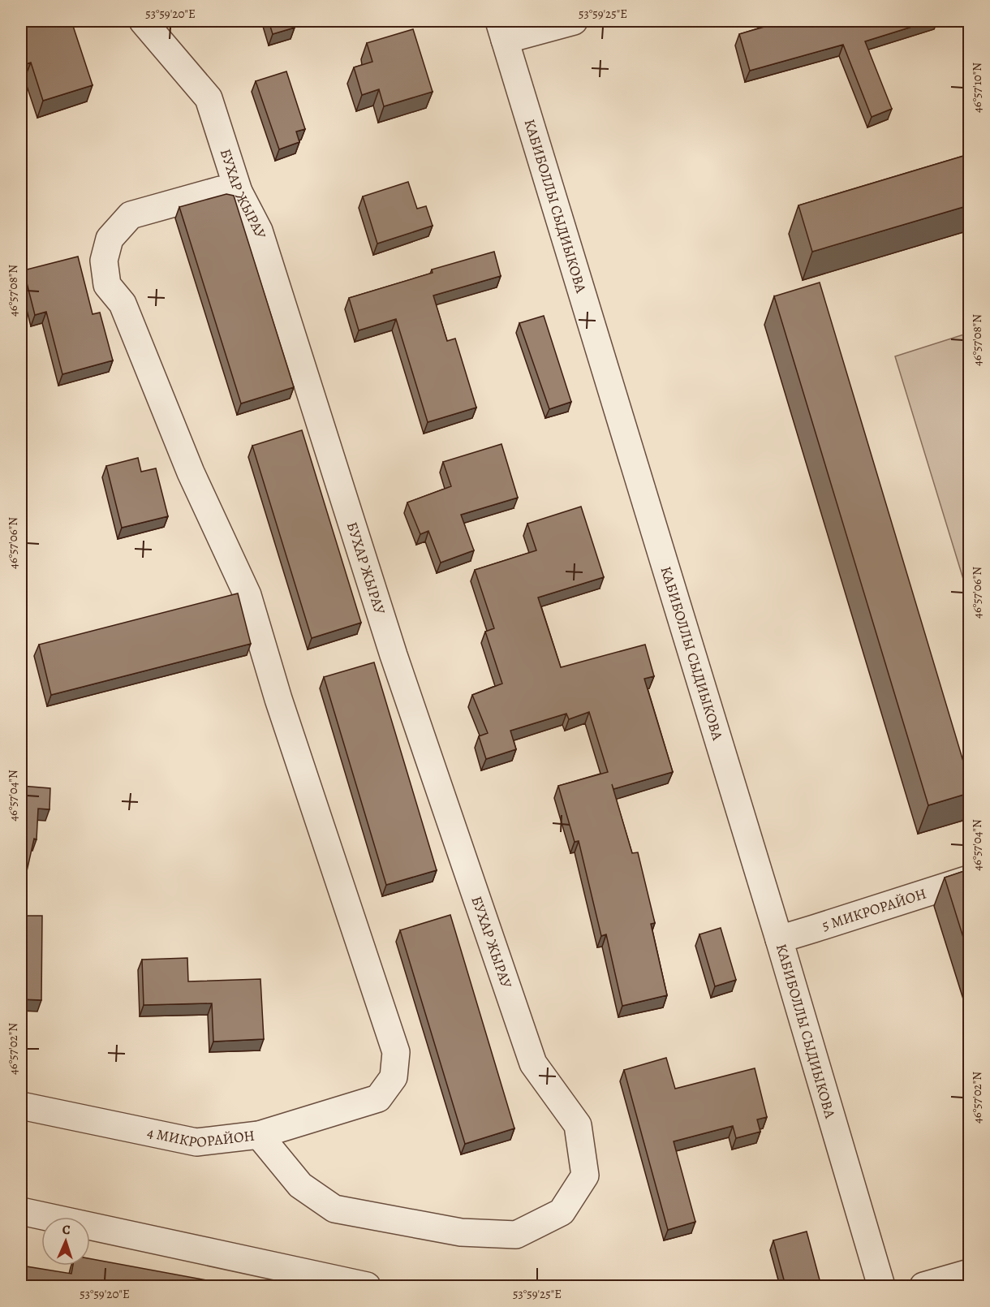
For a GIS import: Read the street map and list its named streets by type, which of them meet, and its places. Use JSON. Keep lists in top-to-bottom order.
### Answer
{
  "streets": {
    "street": [
      "БУХАР ЖЫРАУ",
      "КАБИБОЛЛЫ СЫДИЫКОВА",
      "5 МИКРОРАЙОН",
      "4 МИКРОРАЙОН"
    ]
  },
  "crossings": [
    ["БУХАР ЖЫРАУ", "4 МИКРОРАЙОН"],
    ["КАБИБОЛЛЫ СЫДИЫКОВА", "5 МИКРОРАЙОН"]
  ],
  "north": "top",
  "coordinates": [
    "53°59'20\"E",
    "53°59'25\"E",
    "46°57'10\"N",
    "46°57'08\"N",
    "46°57'06\"N",
    "46°57'04\"N",
    "46°57'02\"N"
  ]
}
